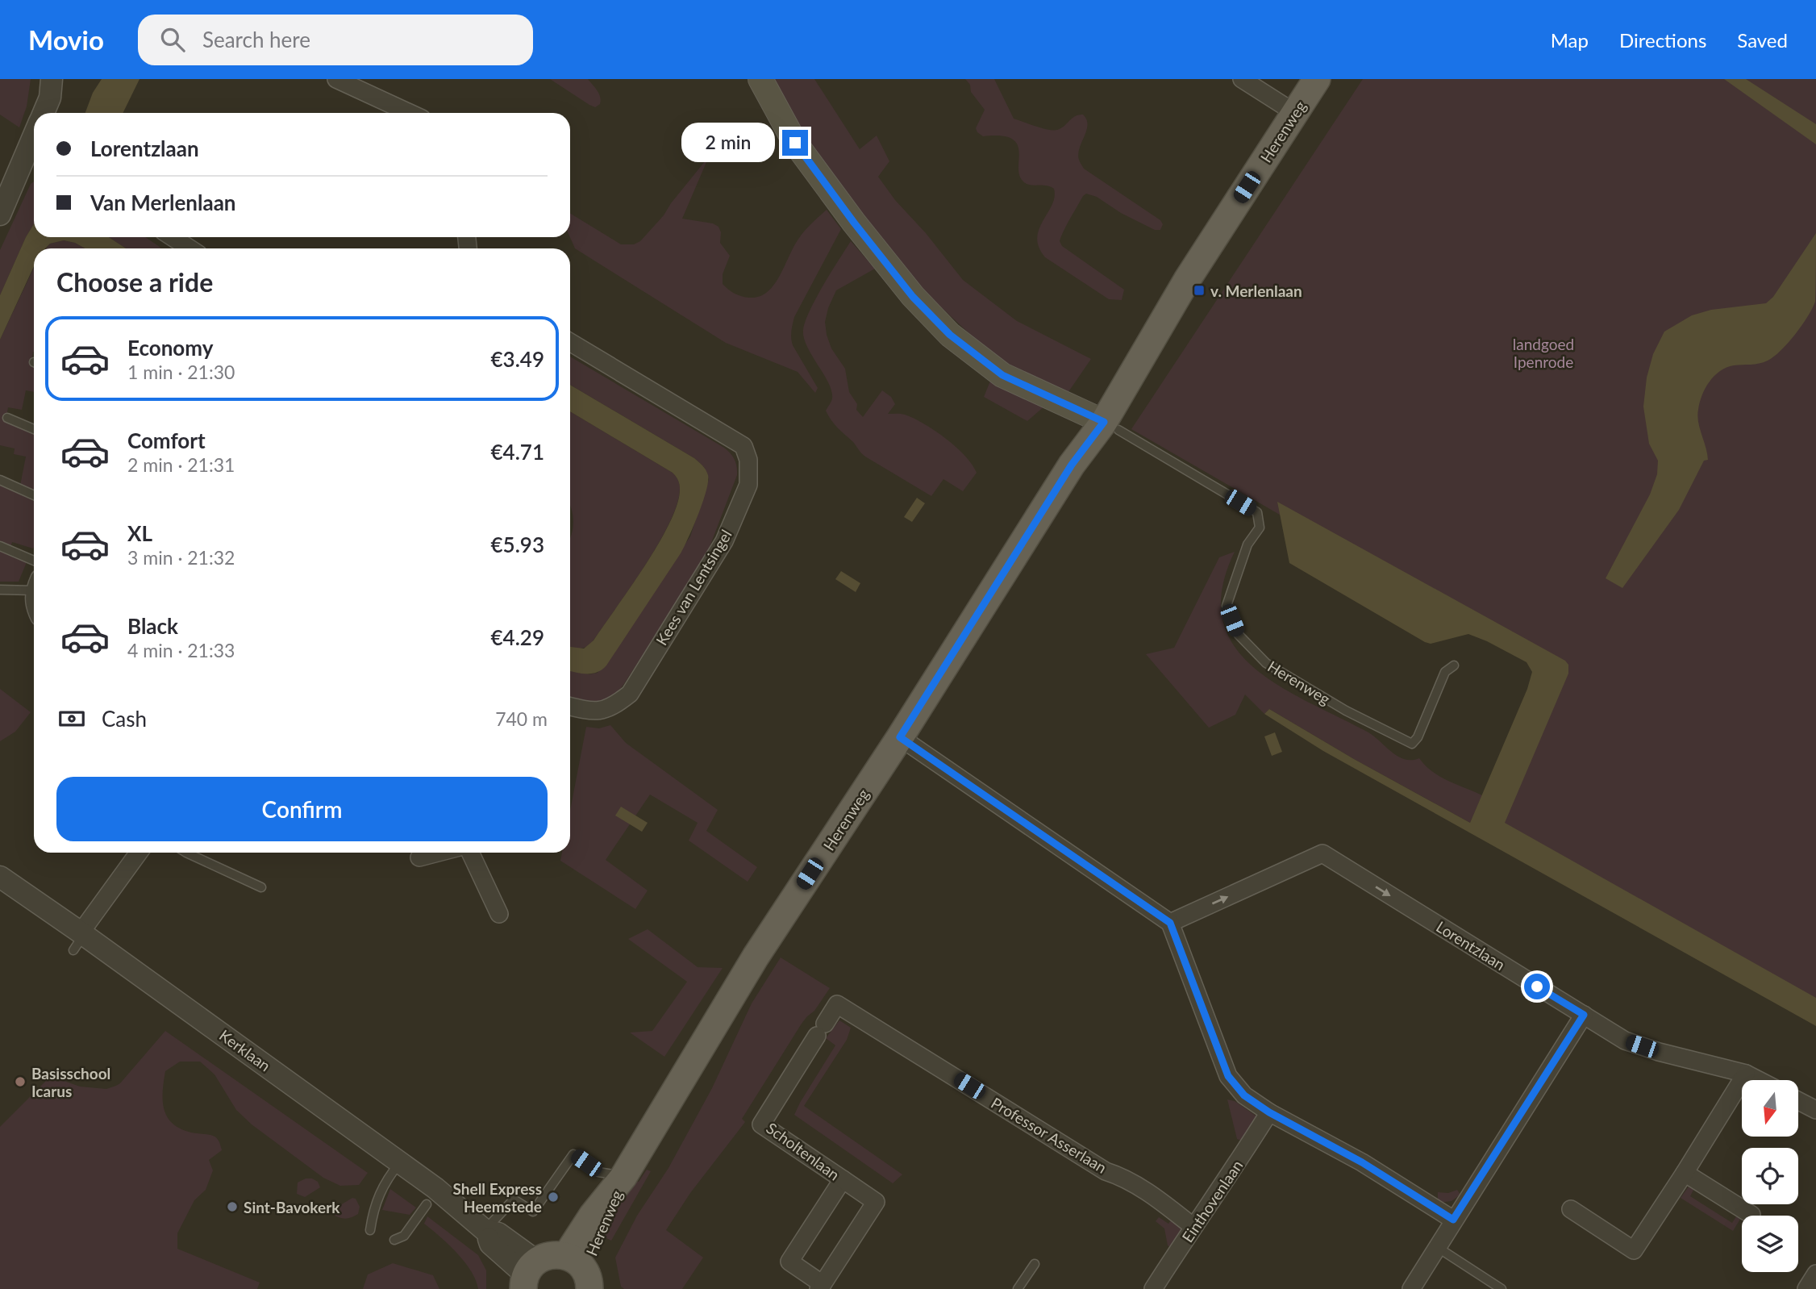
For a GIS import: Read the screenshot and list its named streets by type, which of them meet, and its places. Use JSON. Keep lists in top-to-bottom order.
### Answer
{
  "streets": {
    "main road": ["Herenweg"],
    "street": [
      "Kees van Lentsingel",
      "Lorentzlaan",
      "Kerklaan",
      "Professor Asserlaan",
      "Scholtenlaan",
      "Einthovenlaan"
    ]
  },
  "crossings": [
    ["Professor Asserlaan", "Scholtenlaan"],
    ["Professor Asserlaan", "Einthovenlaan"]
  ],
  "one_way": ["Lorentzlaan"],
  "parks": ["landgoed Ipenrode"],
  "places": {
    "transit": ["v. Merlenlaan"],
    "other": ["Basisschool Icarus", "Shell Express Heemstede", "Sint-Bavokerk"]
  },
  "north": "bottom",
  "page": {
    "header": "Movio",
    "search": "Search here",
    "nav": ["Map", "Directions", "Saved"],
    "banner": ["Lorentzlaan", "Van Merlenlaan"],
    "bubble": "2 min",
    "heading": "Choose a ride",
    "list": [
      {
        "name": "Economy",
        "note": "1 min · 21:30",
        "value": "€3.49"
      },
      {
        "name": "Comfort",
        "note": "2 min · 21:31",
        "value": "€4.71"
      },
      {
        "name": "XL",
        "note": "3 min · 21:32",
        "value": "€5.93"
      },
      {
        "name": "Black",
        "note": "4 min · 21:33",
        "value": "€4.29"
      }
    ],
    "pay": ["Cash", "740 m"],
    "buttons": "Confirm"
  }
}
